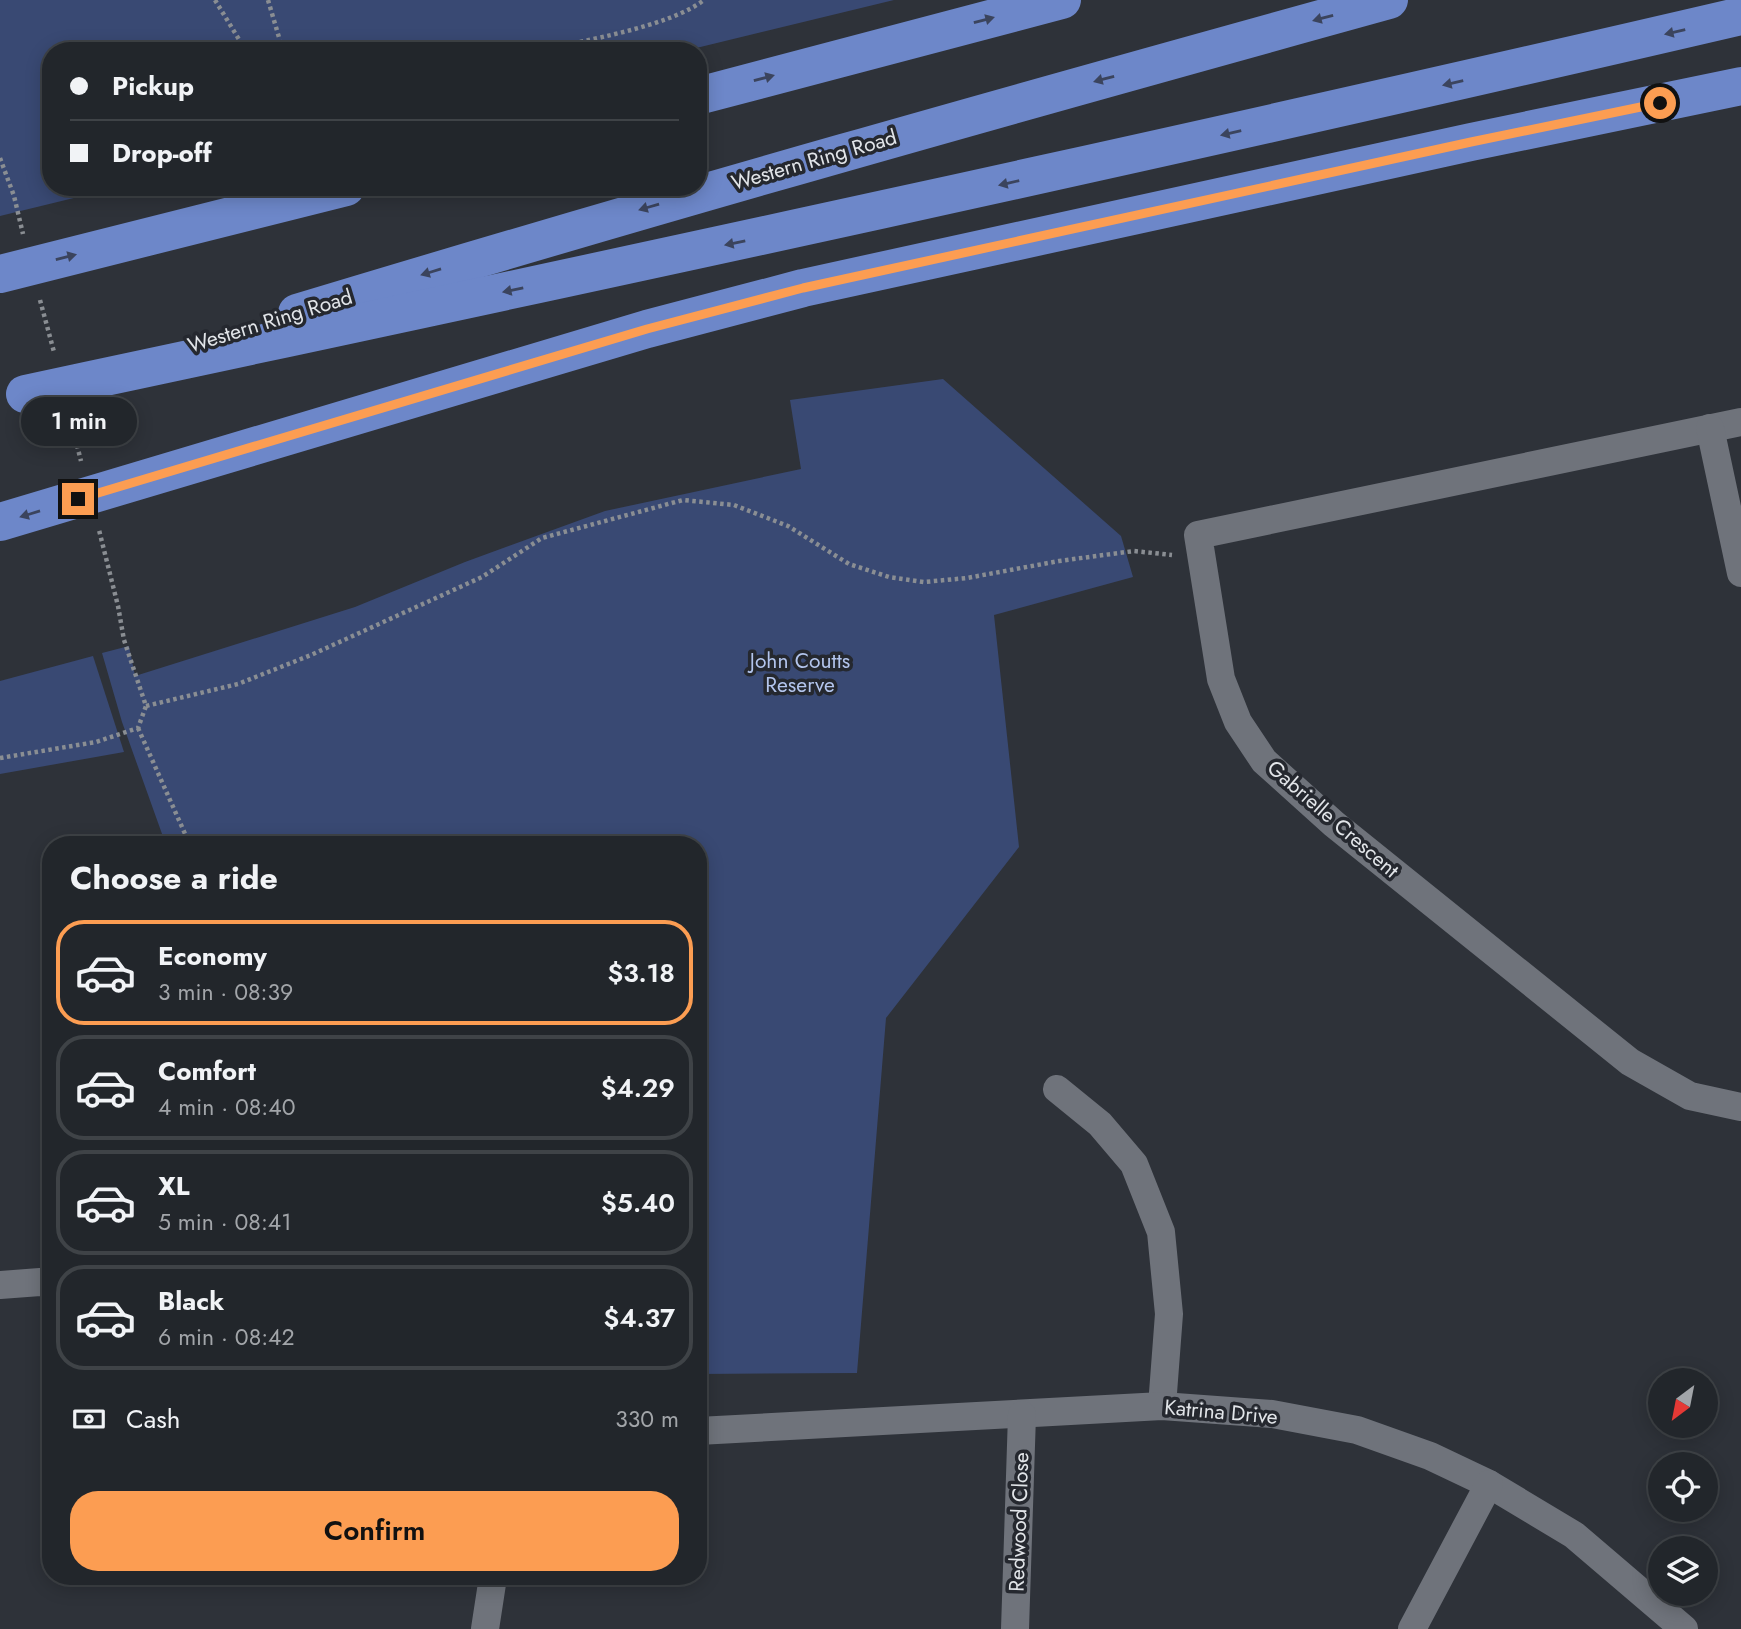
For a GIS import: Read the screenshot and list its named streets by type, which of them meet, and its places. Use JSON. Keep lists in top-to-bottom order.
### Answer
{
  "streets": {
    "highway": ["Western Ring Road"],
    "street": ["Gabrielle Crescent", "Katrina Drive", "Redwood Close"]
  },
  "crossings": [
    ["Katrina Drive", "Redwood Close"]
  ],
  "parks": ["John Coutts Reserve"],
  "north": "bottom left",
  "page": {
    "banner": ["Pickup", "Drop-off"],
    "bubble": "1 min",
    "heading": "Choose a ride",
    "list": [
      {
        "name": "Economy",
        "note": "3 min · 08:39",
        "value": "$3.18"
      },
      {
        "name": "Comfort",
        "note": "4 min · 08:40",
        "value": "$4.29"
      },
      {
        "name": "XL",
        "note": "5 min · 08:41",
        "value": "$5.40"
      },
      {
        "name": "Black",
        "note": "6 min · 08:42",
        "value": "$4.37"
      }
    ],
    "pay": ["Cash", "330 m"],
    "buttons": "Confirm"
  }
}
